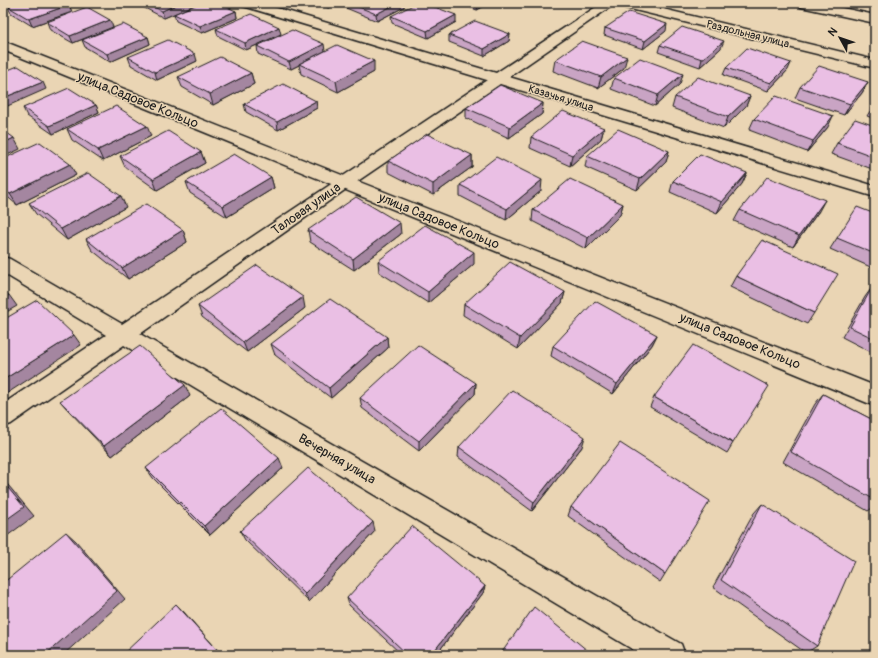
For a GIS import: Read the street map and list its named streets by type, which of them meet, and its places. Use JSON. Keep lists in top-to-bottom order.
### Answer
{
  "streets": {
    "street": [
      "Раздольная улица",
      "Казачья улица",
      "улица Садовое Кольцо",
      "Таловая улица",
      "Вечерняя улица"
    ]
  },
  "crossings": [
    ["Казачья улица", "Таловая улица"],
    ["улица Садовое Кольцо", "Таловая улица"],
    ["Таловая улица", "Вечерняя улица"]
  ],
  "north": "top left"
}
